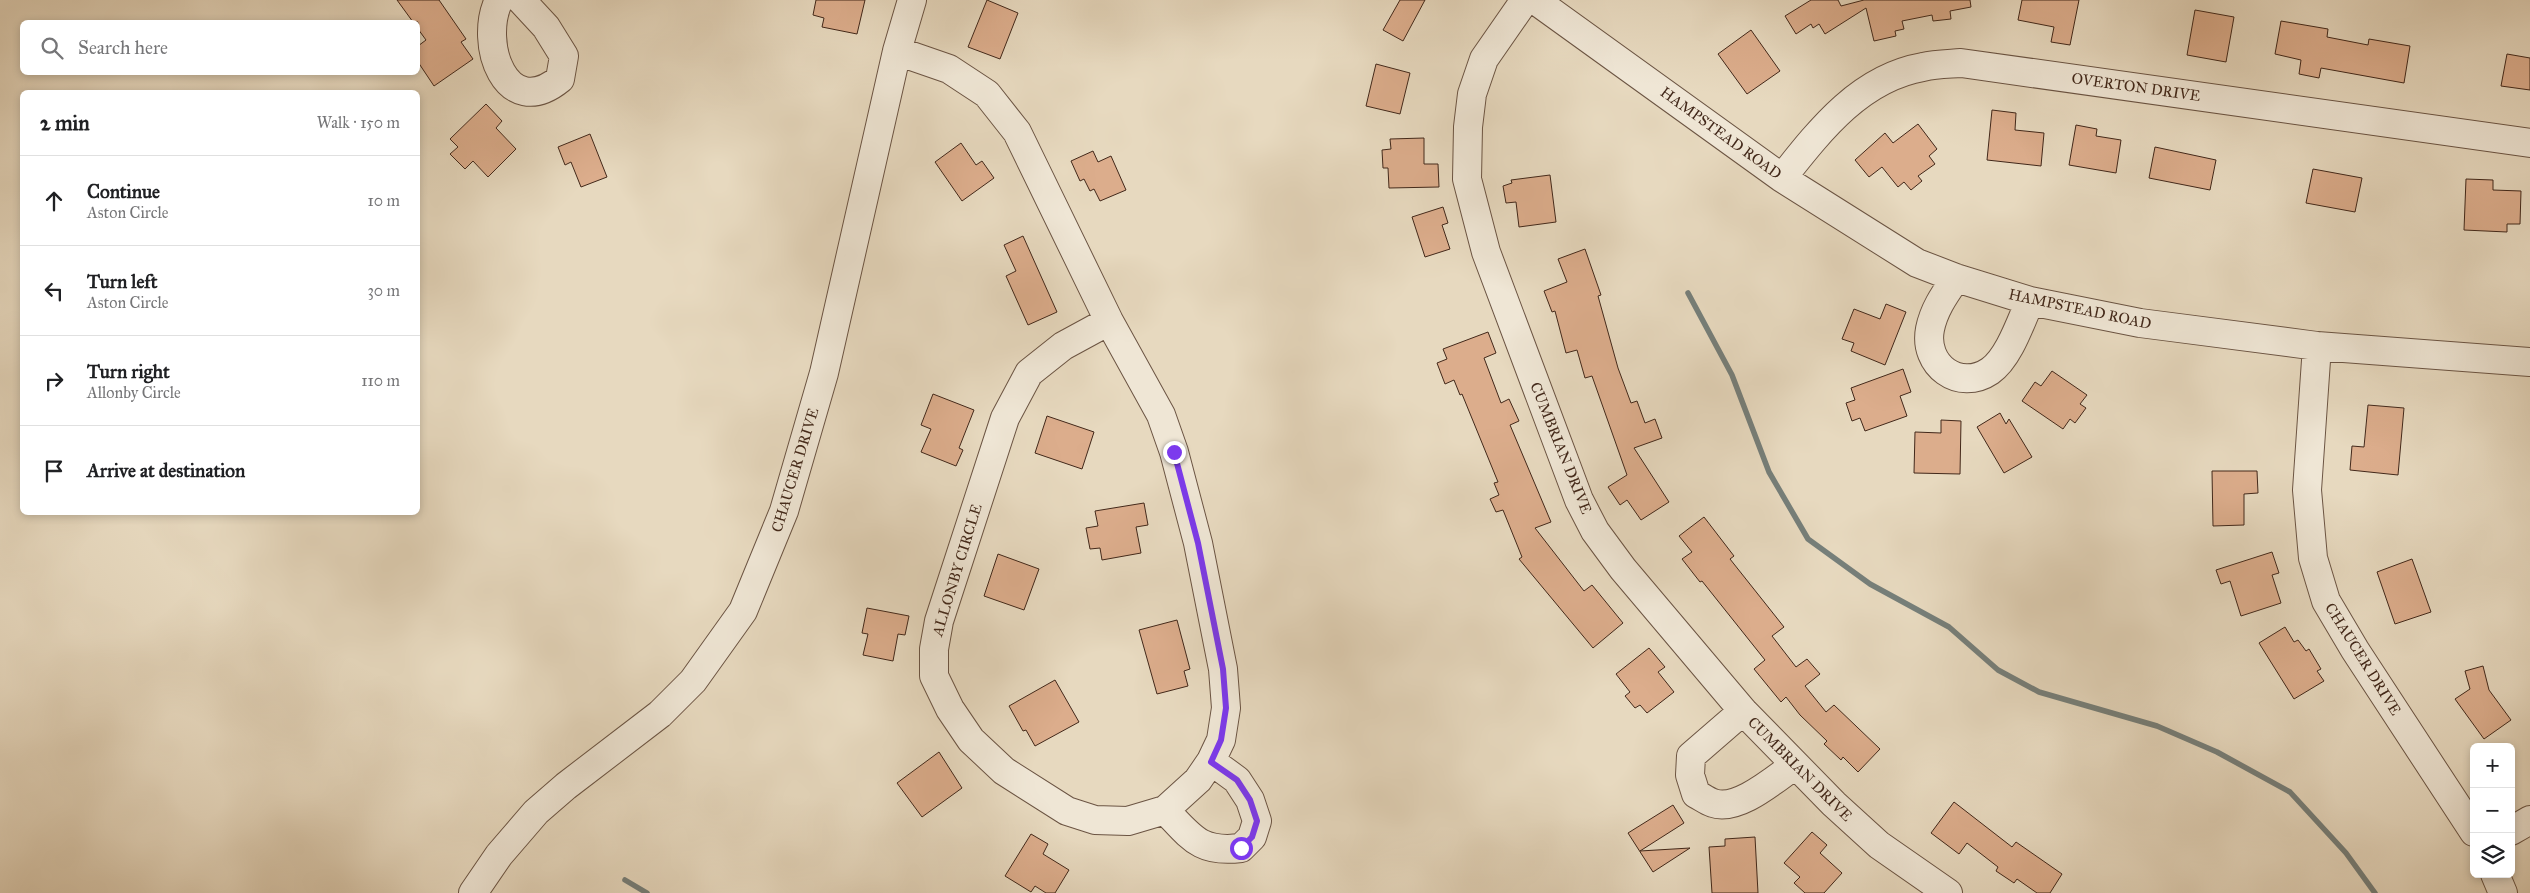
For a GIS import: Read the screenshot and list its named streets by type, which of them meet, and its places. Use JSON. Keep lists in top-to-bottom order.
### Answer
{
  "streets": {
    "street": [
      "OVERTON DRIVE",
      "HAMPSTEAD ROAD",
      "CUMBRIAN DRIVE",
      "CHAUCER DRIVE",
      "ALLONBY CIRCLE"
    ]
  },
  "crossings": [
    ["OVERTON DRIVE", "HAMPSTEAD ROAD"],
    ["HAMPSTEAD ROAD", "CHAUCER DRIVE"],
    ["CHAUCER DRIVE", "ALLONBY CIRCLE"]
  ],
  "page": {
    "search": "Search here",
    "heading": ["2 min", "Walk · 150 m"],
    "list": [
      ["Continue", "Aston Circle", "10 m"],
      ["Turn left", "Aston Circle", "30 m"],
      ["Turn right", "Allonby Circle", "110 m"],
      "Arrive at destination"
    ],
    "map_buttons": ["+", "−"]
  }
}
